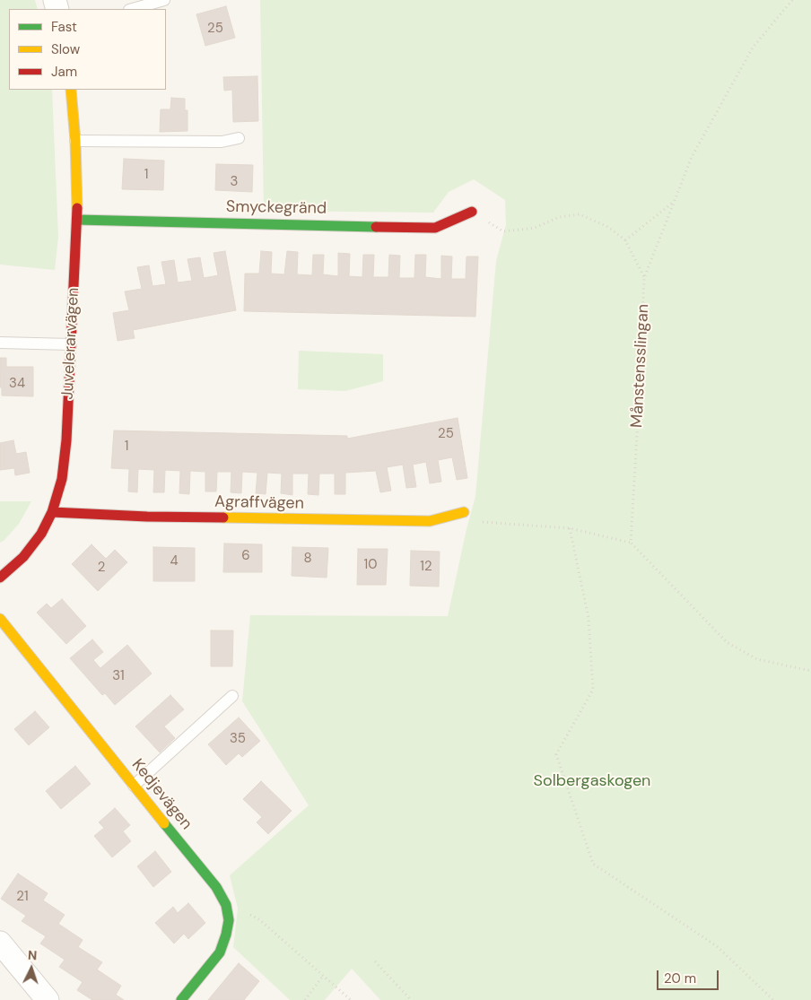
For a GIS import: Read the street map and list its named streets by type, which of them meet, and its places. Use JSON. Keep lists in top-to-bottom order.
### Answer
{
  "streets": {
    "street": [
      "Smyckegränd",
      "Juvelerarvägen",
      "Agraffvägen",
      "Kedjevägen"
    ],
    "path": ["Månstensslingan"]
  },
  "crossings": [
    ["Smyckegränd", "Juvelerarvägen"],
    ["Juvelerarvägen", "Agraffvägen"]
  ],
  "parks": ["Solbergaskogen"],
  "house_numbers": [
    "25",
    "1",
    "3",
    "34",
    "25",
    "1",
    "6",
    "8",
    "4",
    "10",
    "12",
    "2",
    "31",
    "35",
    "21"
  ],
  "legend": ["Fast", "Slow", "Jam"],
  "scale_bar": "20 m",
  "north": "top"
}
